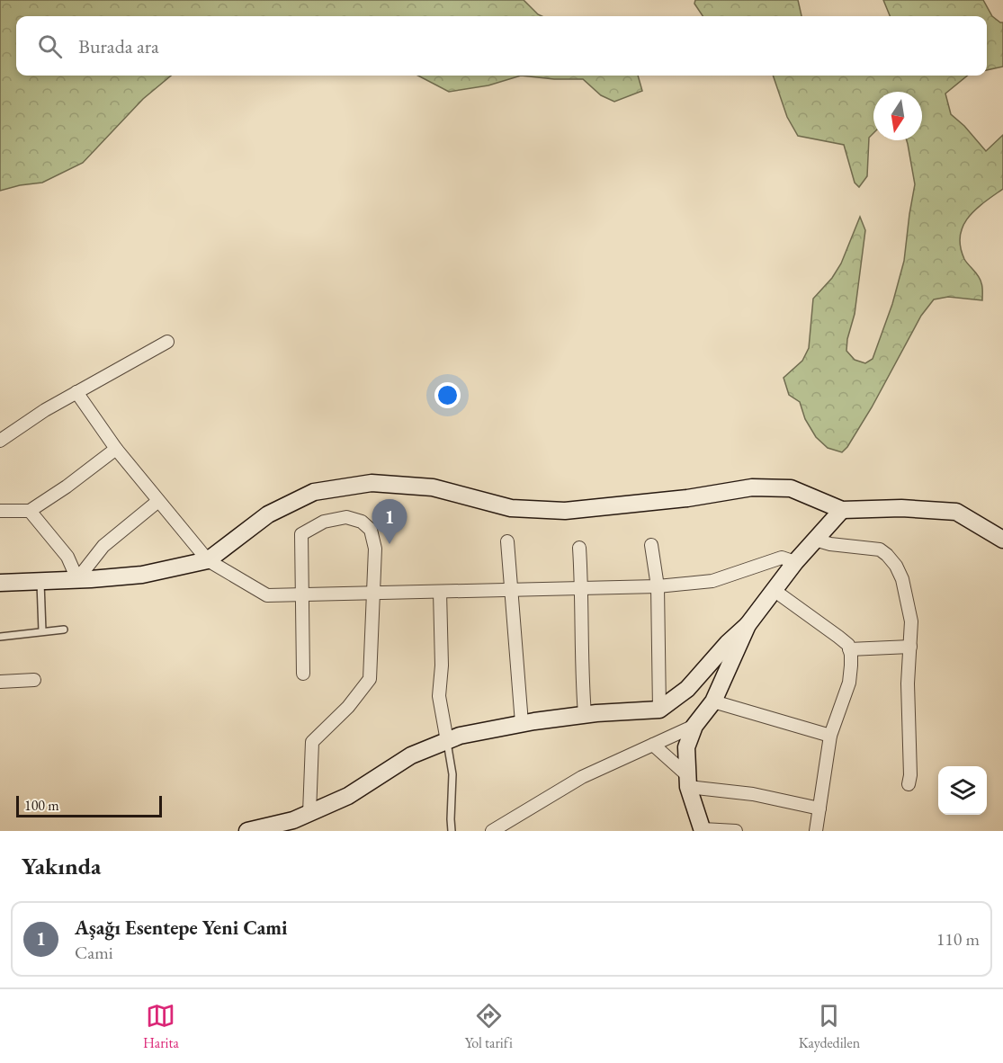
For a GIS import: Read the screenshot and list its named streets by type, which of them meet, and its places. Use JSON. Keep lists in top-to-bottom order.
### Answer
{
  "scale_bar": "100 m",
  "north": "bottom",
  "page": {
    "search": "Burada ara",
    "pins": "1",
    "scale": "100 m",
    "heading": "Yakında",
    "list": [
      {
        "mark": "1",
        "name": "Aşağı Esentepe Yeni Cami",
        "note": "Cami",
        "value": "110 m"
      }
    ],
    "nav": ["Harita", "Yol tarifi", "Kaydedilen"]
  }
}
